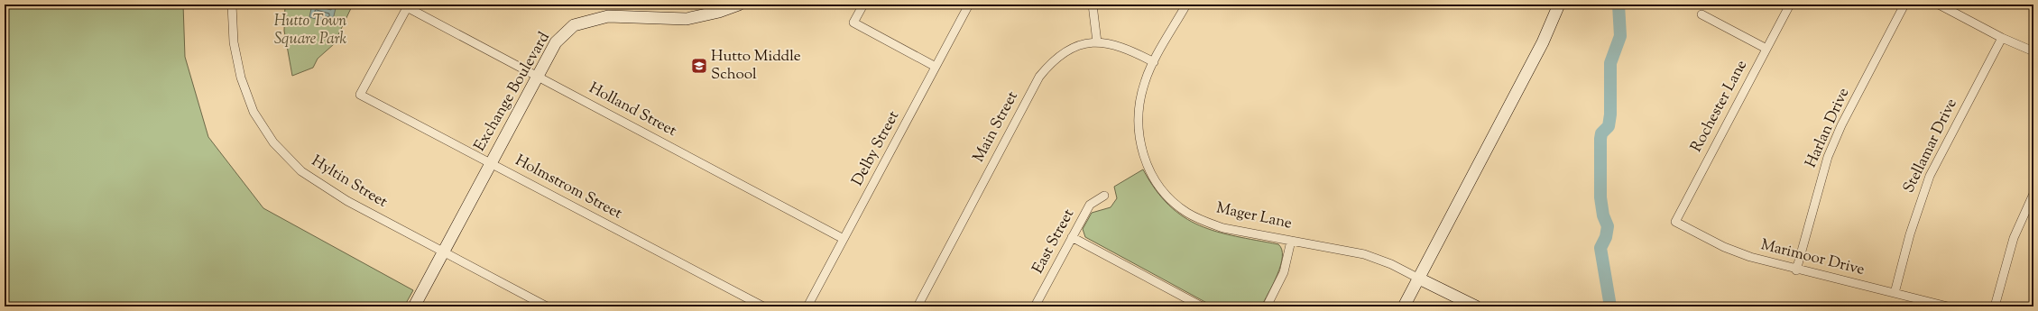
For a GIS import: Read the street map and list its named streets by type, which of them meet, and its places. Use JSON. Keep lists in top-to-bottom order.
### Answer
{
  "streets": {
    "street": [
      "Exchange Boulevard",
      "Rochester Lane",
      "Holland Street",
      "Main Street",
      "Harlan Drive",
      "Stellamar Drive",
      "Delby Street",
      "Hyltin Street",
      "Holmstrom Street",
      "Mager Lane",
      "East Street",
      "Marimoor Drive"
    ]
  },
  "crossings": [
    ["Exchange Boulevard", "Holland Street"],
    ["Exchange Boulevard", "Hyltin Street"],
    ["Exchange Boulevard", "Holmstrom Street"],
    ["Rochester Lane", "Marimoor Drive"],
    ["Holland Street", "Delby Street"],
    ["Holland Street", "Holmstrom Street"],
    ["Main Street", "Mager Lane"],
    ["Harlan Drive", "Marimoor Drive"],
    ["Stellamar Drive", "Marimoor Drive"]
  ],
  "parks": ["Hutto Town Square Park"],
  "places": {
    "school or university": ["Hutto Middle School"]
  }
}
